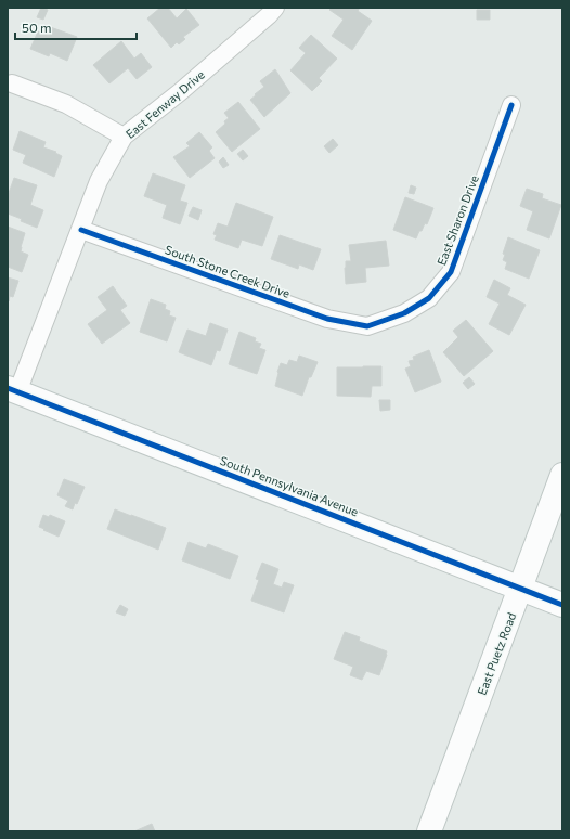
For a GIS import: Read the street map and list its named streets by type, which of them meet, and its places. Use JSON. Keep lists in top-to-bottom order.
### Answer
{
  "streets": {
    "street": [
      "East Fenway Drive",
      "East Sharon Drive",
      "South Stone Creek Drive",
      "South Pennsylvania Avenue",
      "East Puetz Road"
    ]
  },
  "crossings": [
    ["East Fenway Drive", "South Stone Creek Drive"],
    ["East Fenway Drive", "South Pennsylvania Avenue"],
    ["East Sharon Drive", "South Stone Creek Drive"],
    ["South Pennsylvania Avenue", "East Puetz Road"]
  ],
  "scale_bar": "50 m"
}
